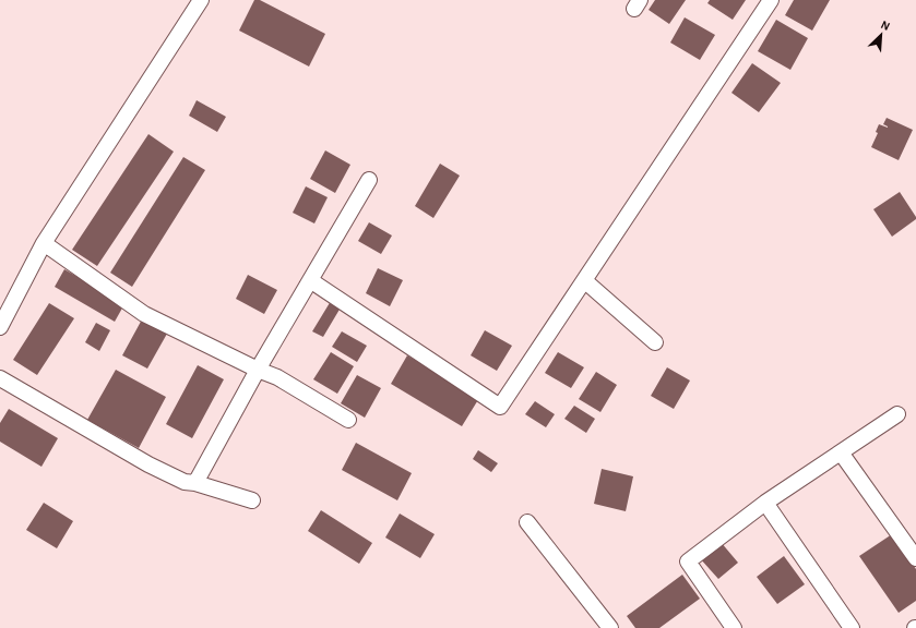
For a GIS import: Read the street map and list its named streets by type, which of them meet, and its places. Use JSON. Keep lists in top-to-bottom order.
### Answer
{
  "north": "top right"
}
